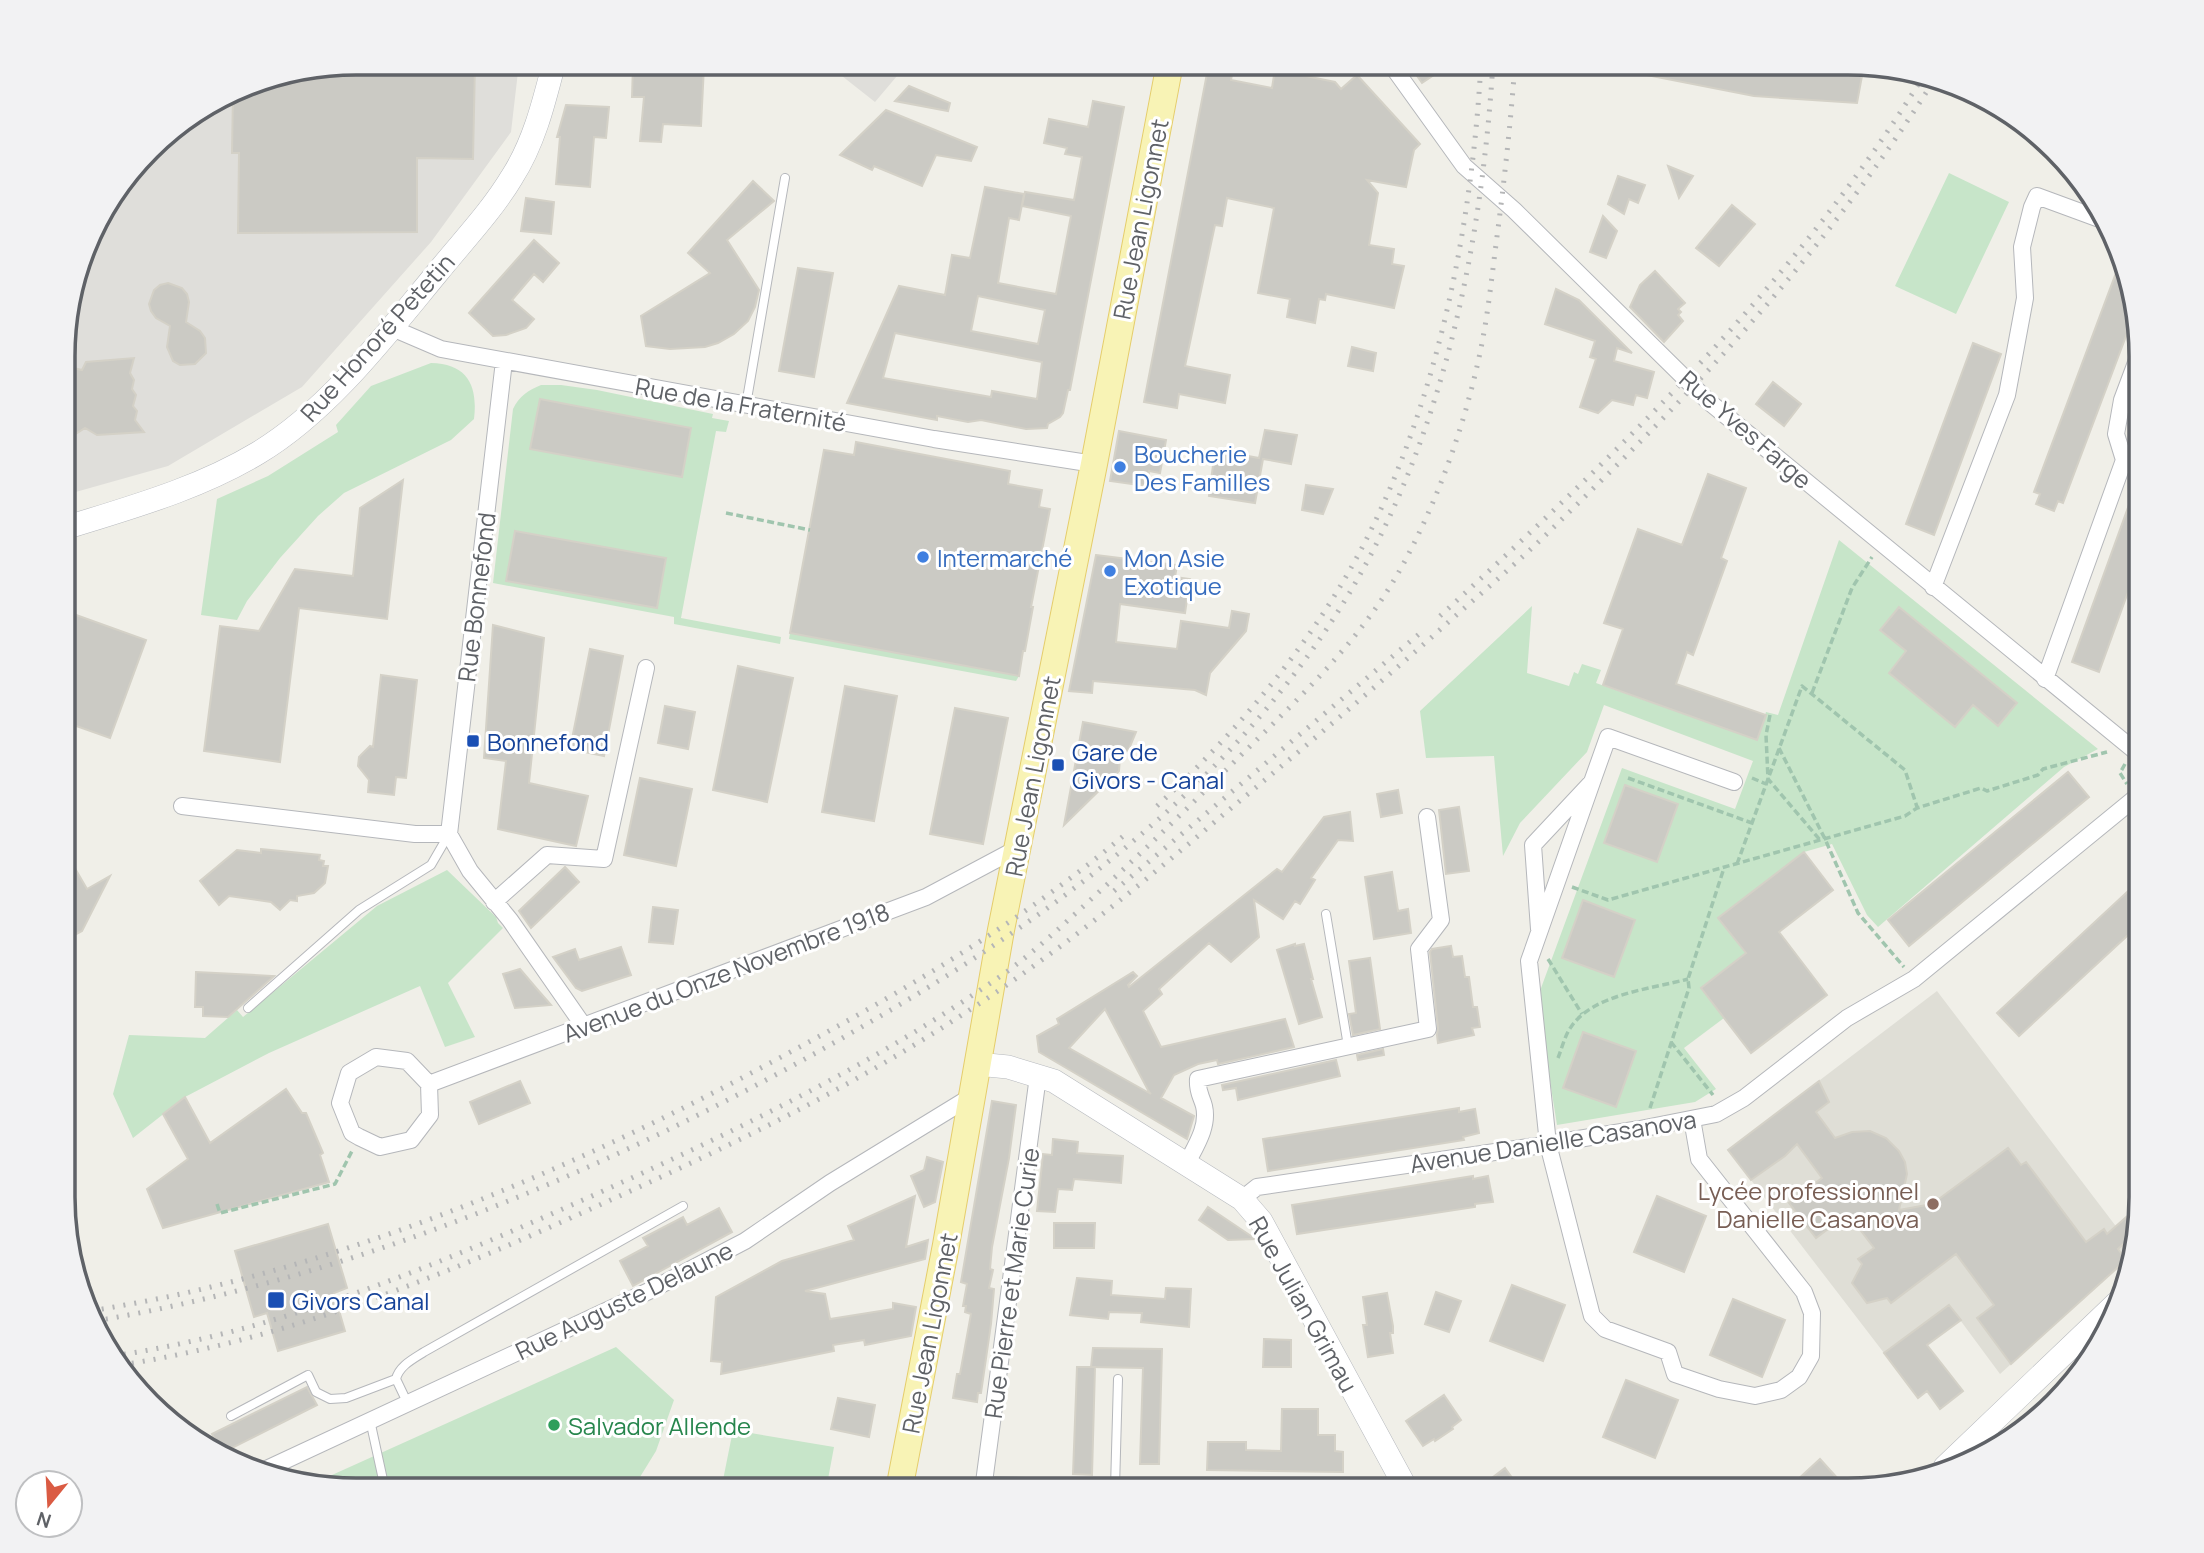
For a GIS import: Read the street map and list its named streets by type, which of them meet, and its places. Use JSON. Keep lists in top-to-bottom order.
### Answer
{
  "streets": {
    "main road": ["Rue Jean Ligonnet"],
    "street": [
      "Rue Honoré Petetin",
      "Rue de la Fraternité",
      "Rue Yves Farge",
      "Rue Bonnefond",
      "Avenue du Onze Novembre 1918",
      "Avenue Danielle Casanova",
      "Rue Pierre et Marie Curie",
      "Rue Auguste Delaune",
      "Rue Julian Grimau"
    ]
  },
  "crossings": [
    ["Rue Jean Ligonnet", "Rue de la Fraternité"],
    ["Rue Jean Ligonnet", "Avenue du Onze Novembre 1918"],
    ["Rue Jean Ligonnet", "Rue Auguste Delaune"],
    ["Rue Jean Ligonnet", "Rue Julian Grimau"],
    ["Rue Honoré Petetin", "Rue de la Fraternité"],
    ["Rue de la Fraternité", "Rue Bonnefond"],
    ["Avenue Danielle Casanova", "Rue Julian Grimau"],
    ["Rue Pierre et Marie Curie", "Rue Julian Grimau"]
  ],
  "places": {
    "other": [
      "Boucherie Des Familles",
      "Intermarché",
      "Mon Asie Exotique",
      "Lycée professionnel Danielle Casanova",
      "Salvador Allende"
    ],
    "transit": ["Bonnefond", "Gare de Givors - Canal", "Givors Canal"]
  },
  "north": "bottom"
}
